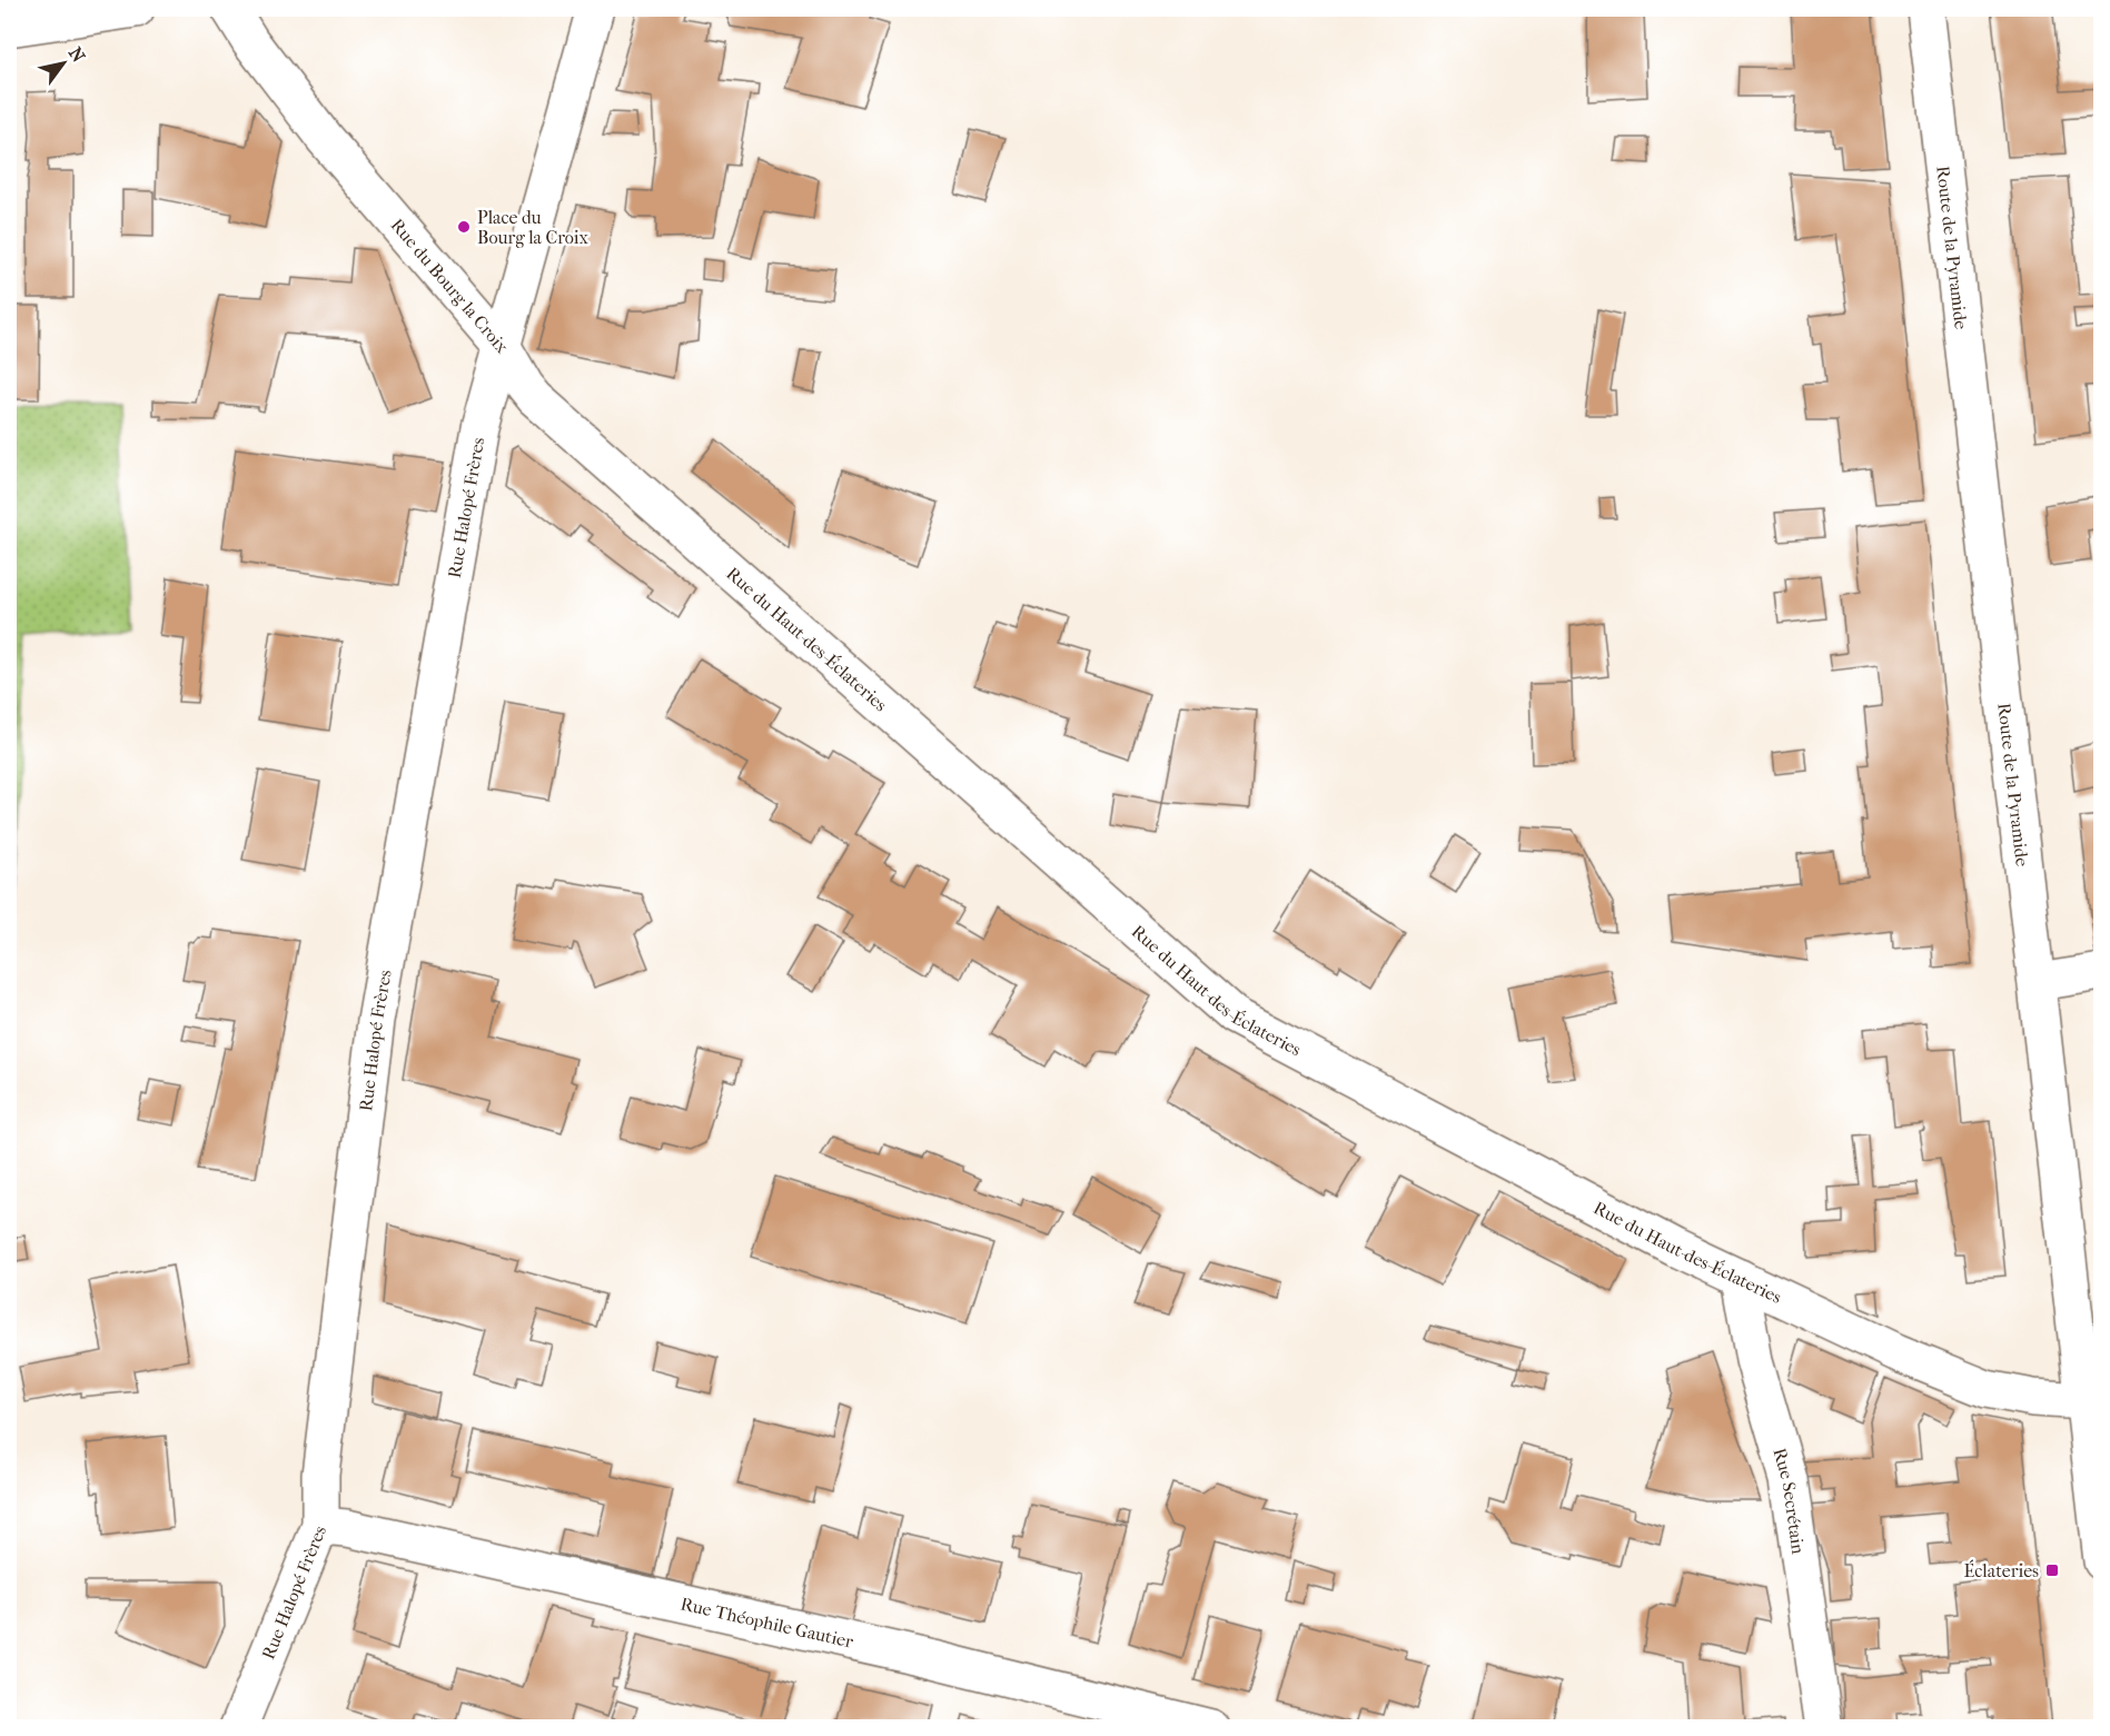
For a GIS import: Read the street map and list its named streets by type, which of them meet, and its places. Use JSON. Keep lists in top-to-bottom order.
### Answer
{
  "streets": {
    "street": [
      "Route de la Pyramide",
      "Rue du Bourg la Croix",
      "Rue Halopé Frères",
      "Rue du Haut-des-Éclateries",
      "Rue Secrétain",
      "Rue Théophile Gautier"
    ]
  },
  "crossings": [
    ["Route de la Pyramide", "Rue du Haut-des-Éclateries"],
    ["Rue du Bourg la Croix", "Rue Halopé Frères"],
    ["Rue du Bourg la Croix", "Rue du Haut-des-Éclateries"],
    ["Rue Halopé Frères", "Rue du Haut-des-Éclateries"],
    ["Rue Halopé Frères", "Rue Théophile Gautier"],
    ["Rue du Haut-des-Éclateries", "Rue Secrétain"]
  ],
  "places": {
    "other": ["Place du Bourg la Croix"],
    "transit": ["Éclateries"]
  },
  "north": "top right"
}
